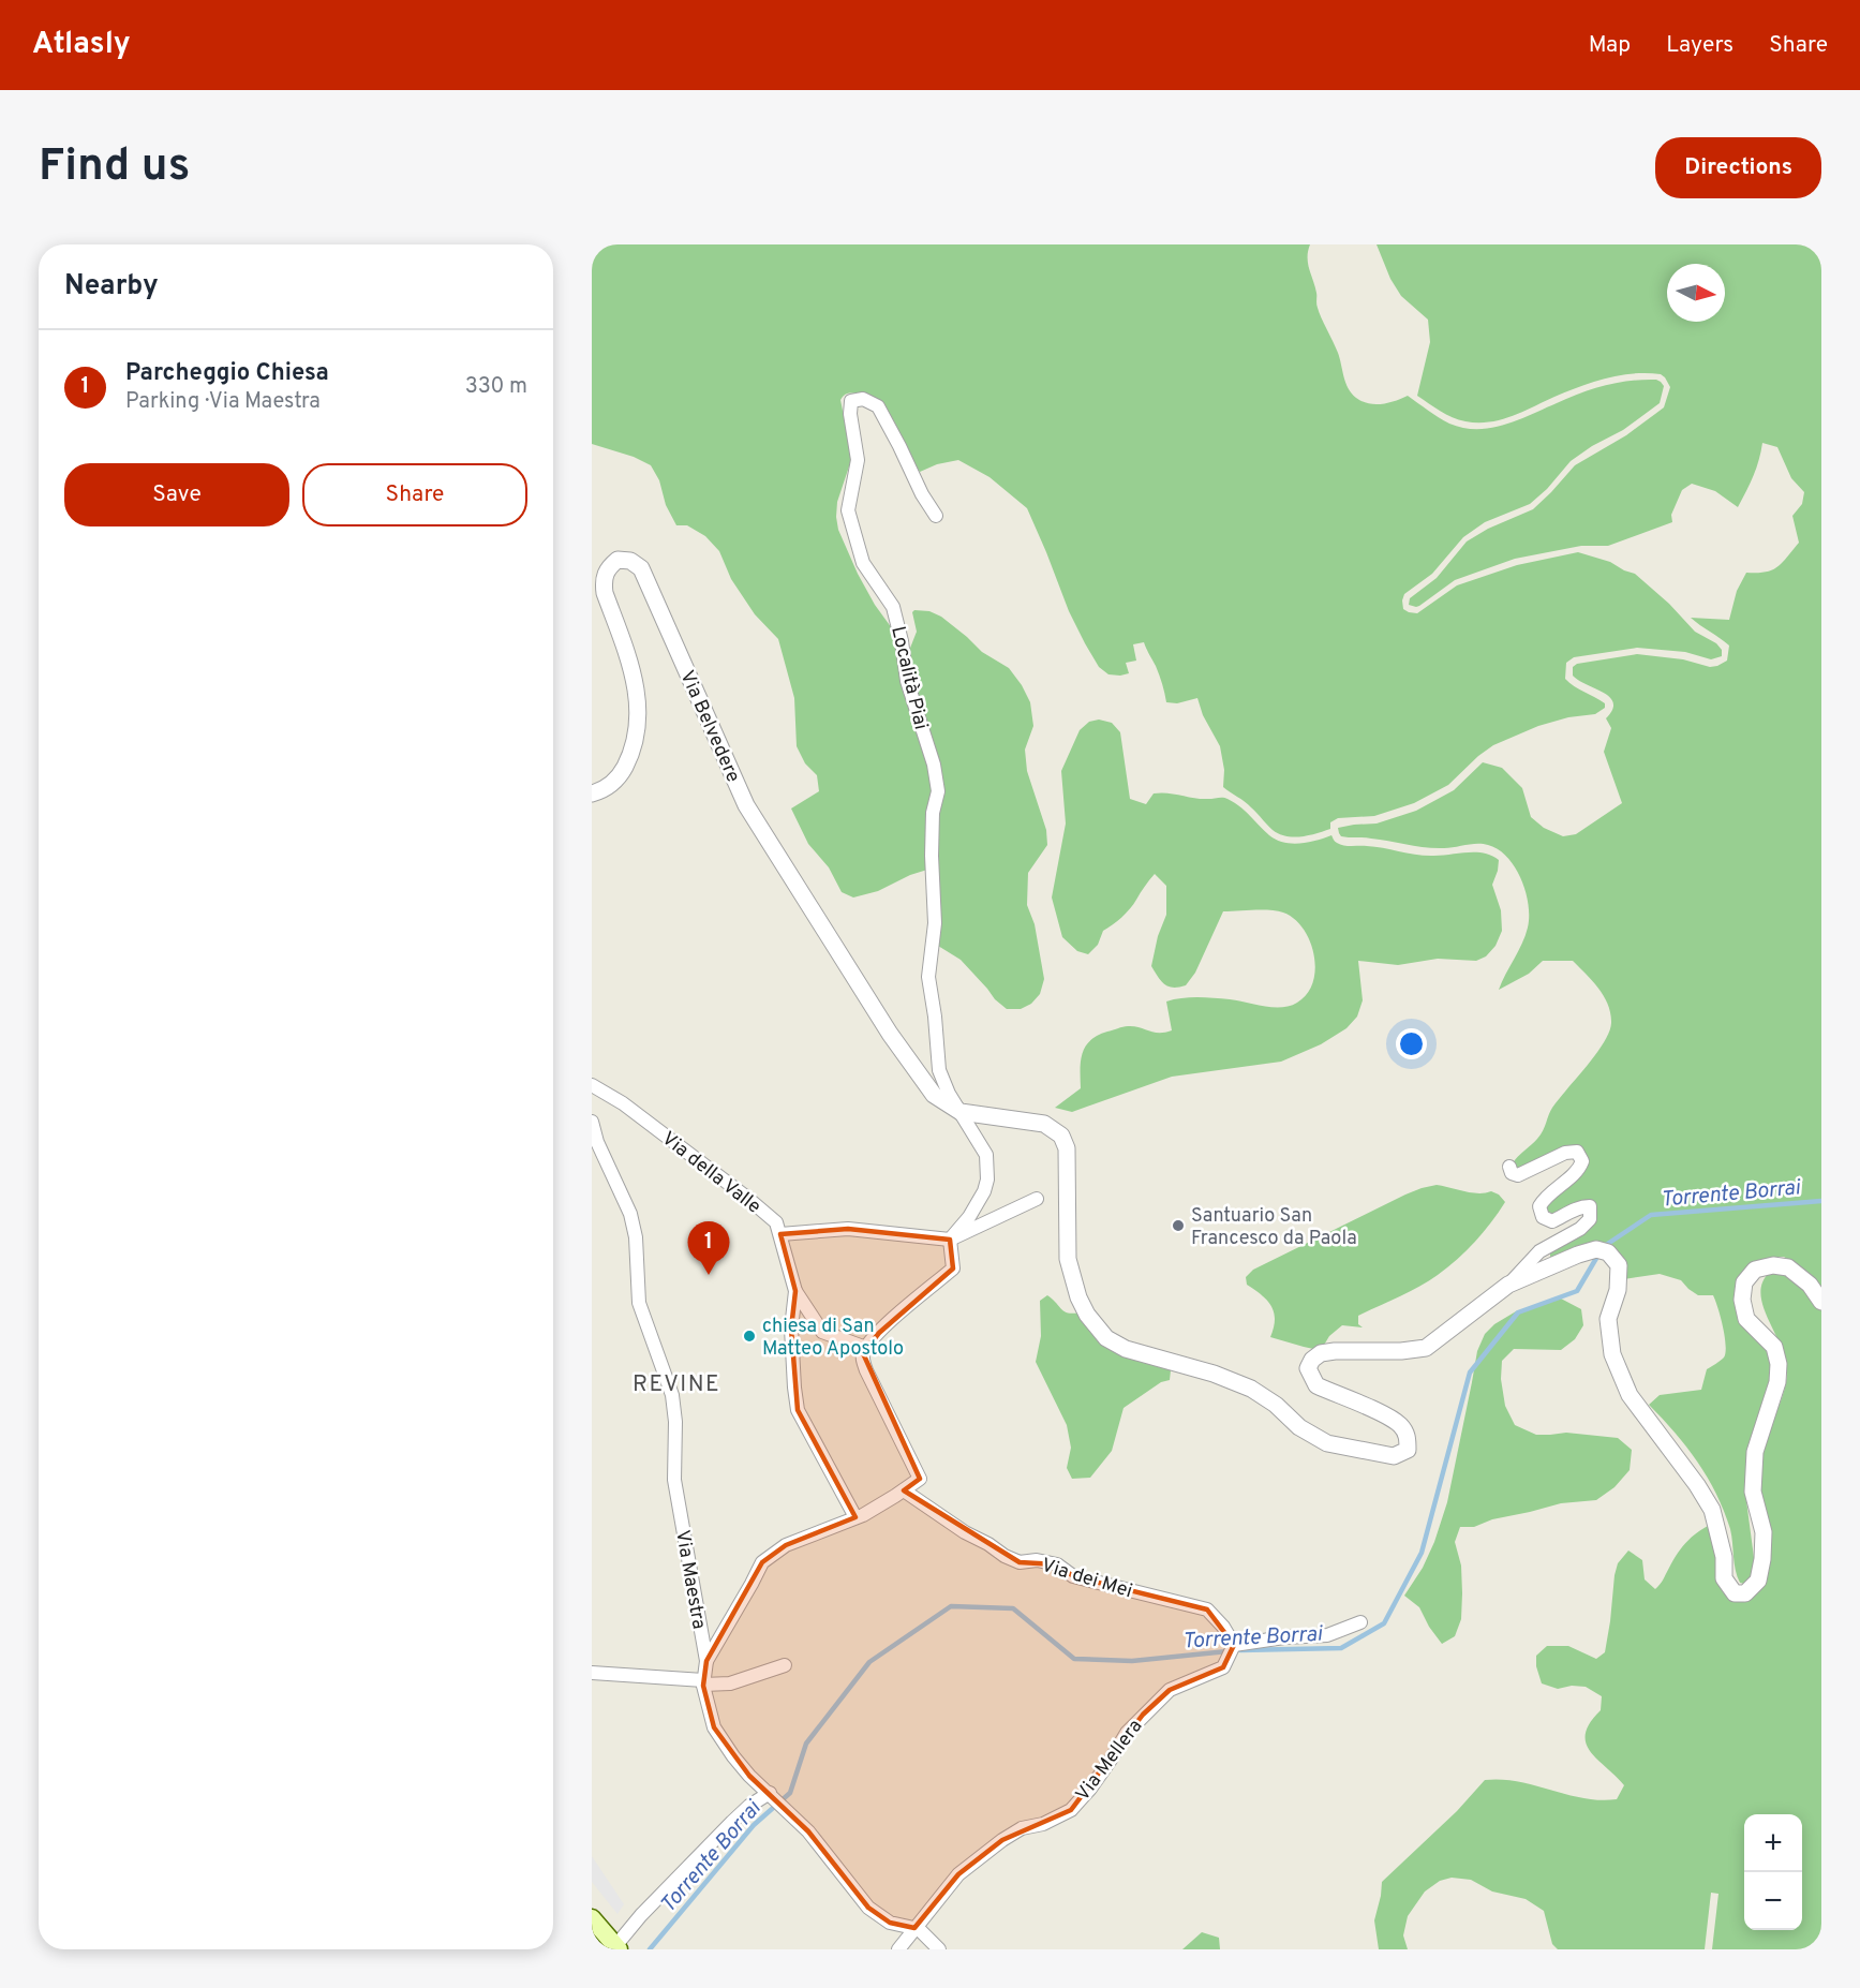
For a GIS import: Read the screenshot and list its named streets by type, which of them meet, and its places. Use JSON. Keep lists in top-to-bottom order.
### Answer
{
  "streets": {
    "street": [
      "Località Piai",
      "Via Belvedere",
      "Via della Valle",
      "Via dei Mei",
      "Via Maestra",
      "Via Mellera"
    ]
  },
  "crossings": [
    ["Località Piai", "Via Belvedere"],
    ["Via dei Mei", "Via Mellera"],
    ["Via Maestra", "Via Mellera"]
  ],
  "districts": ["REVINE"],
  "water": ["Torrente Borrai"],
  "places": ["Santuario San Francesco da Paola", "chiesa di San Matteo Apostolo"],
  "north": "right",
  "page": {
    "header": "Atlasly",
    "nav": ["Map", "Layers", "Share"],
    "buttons": [
      "Directions",
      ["Save", "Share"]
    ],
    "title": "Find us",
    "heading": "Nearby",
    "list": [
      {
        "mark": "1",
        "name": "Parcheggio Chiesa",
        "note": "Parking · Via Maestra",
        "value": "330 m"
      }
    ],
    "pins": "1",
    "map_buttons": ["+", "−"]
  }
}
